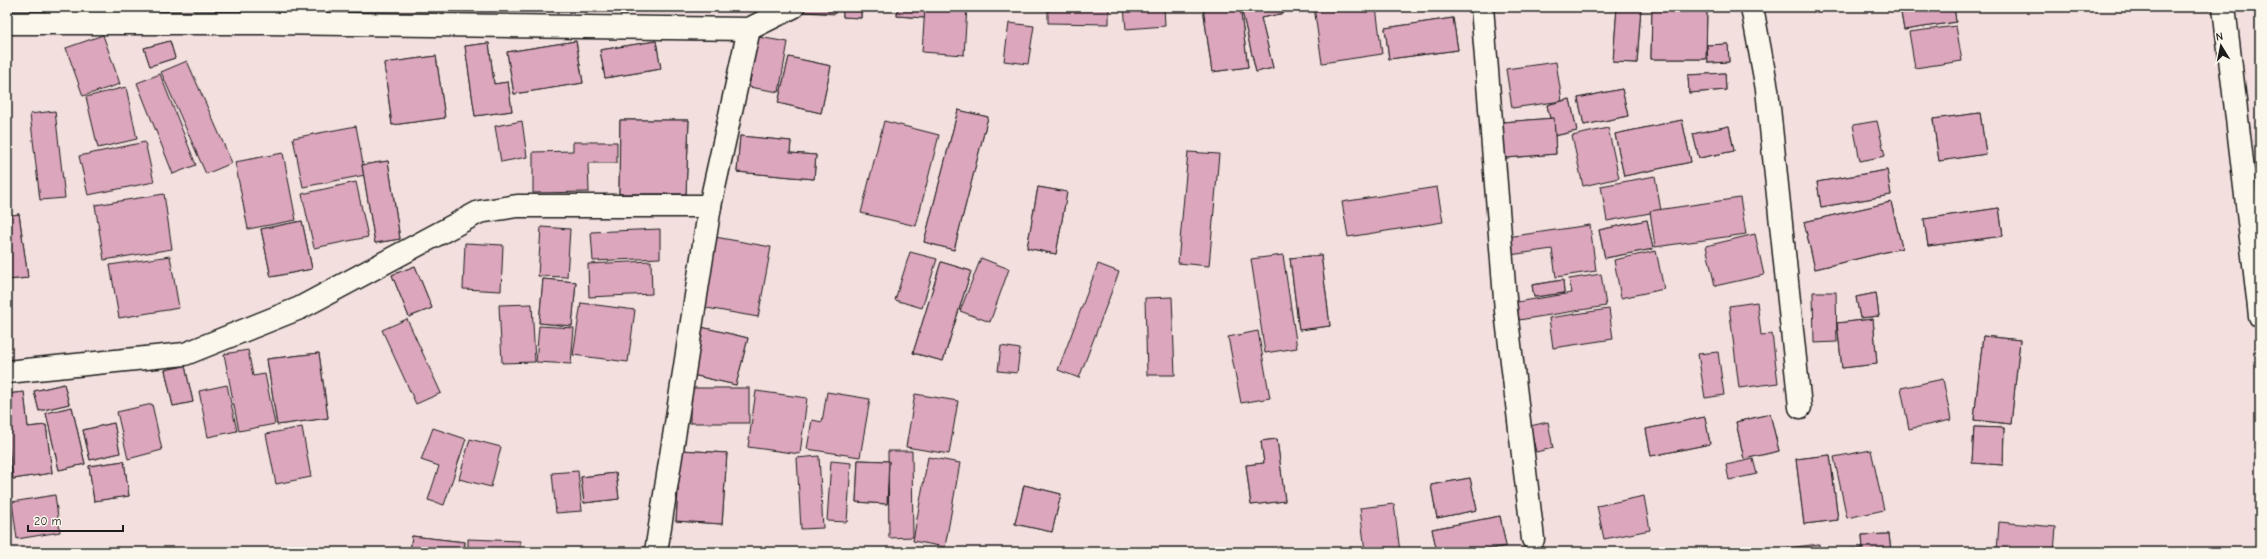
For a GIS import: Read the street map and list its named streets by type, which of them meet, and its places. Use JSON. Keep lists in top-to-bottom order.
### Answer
{
  "scale_bar": "20 m",
  "north": "top"
}
